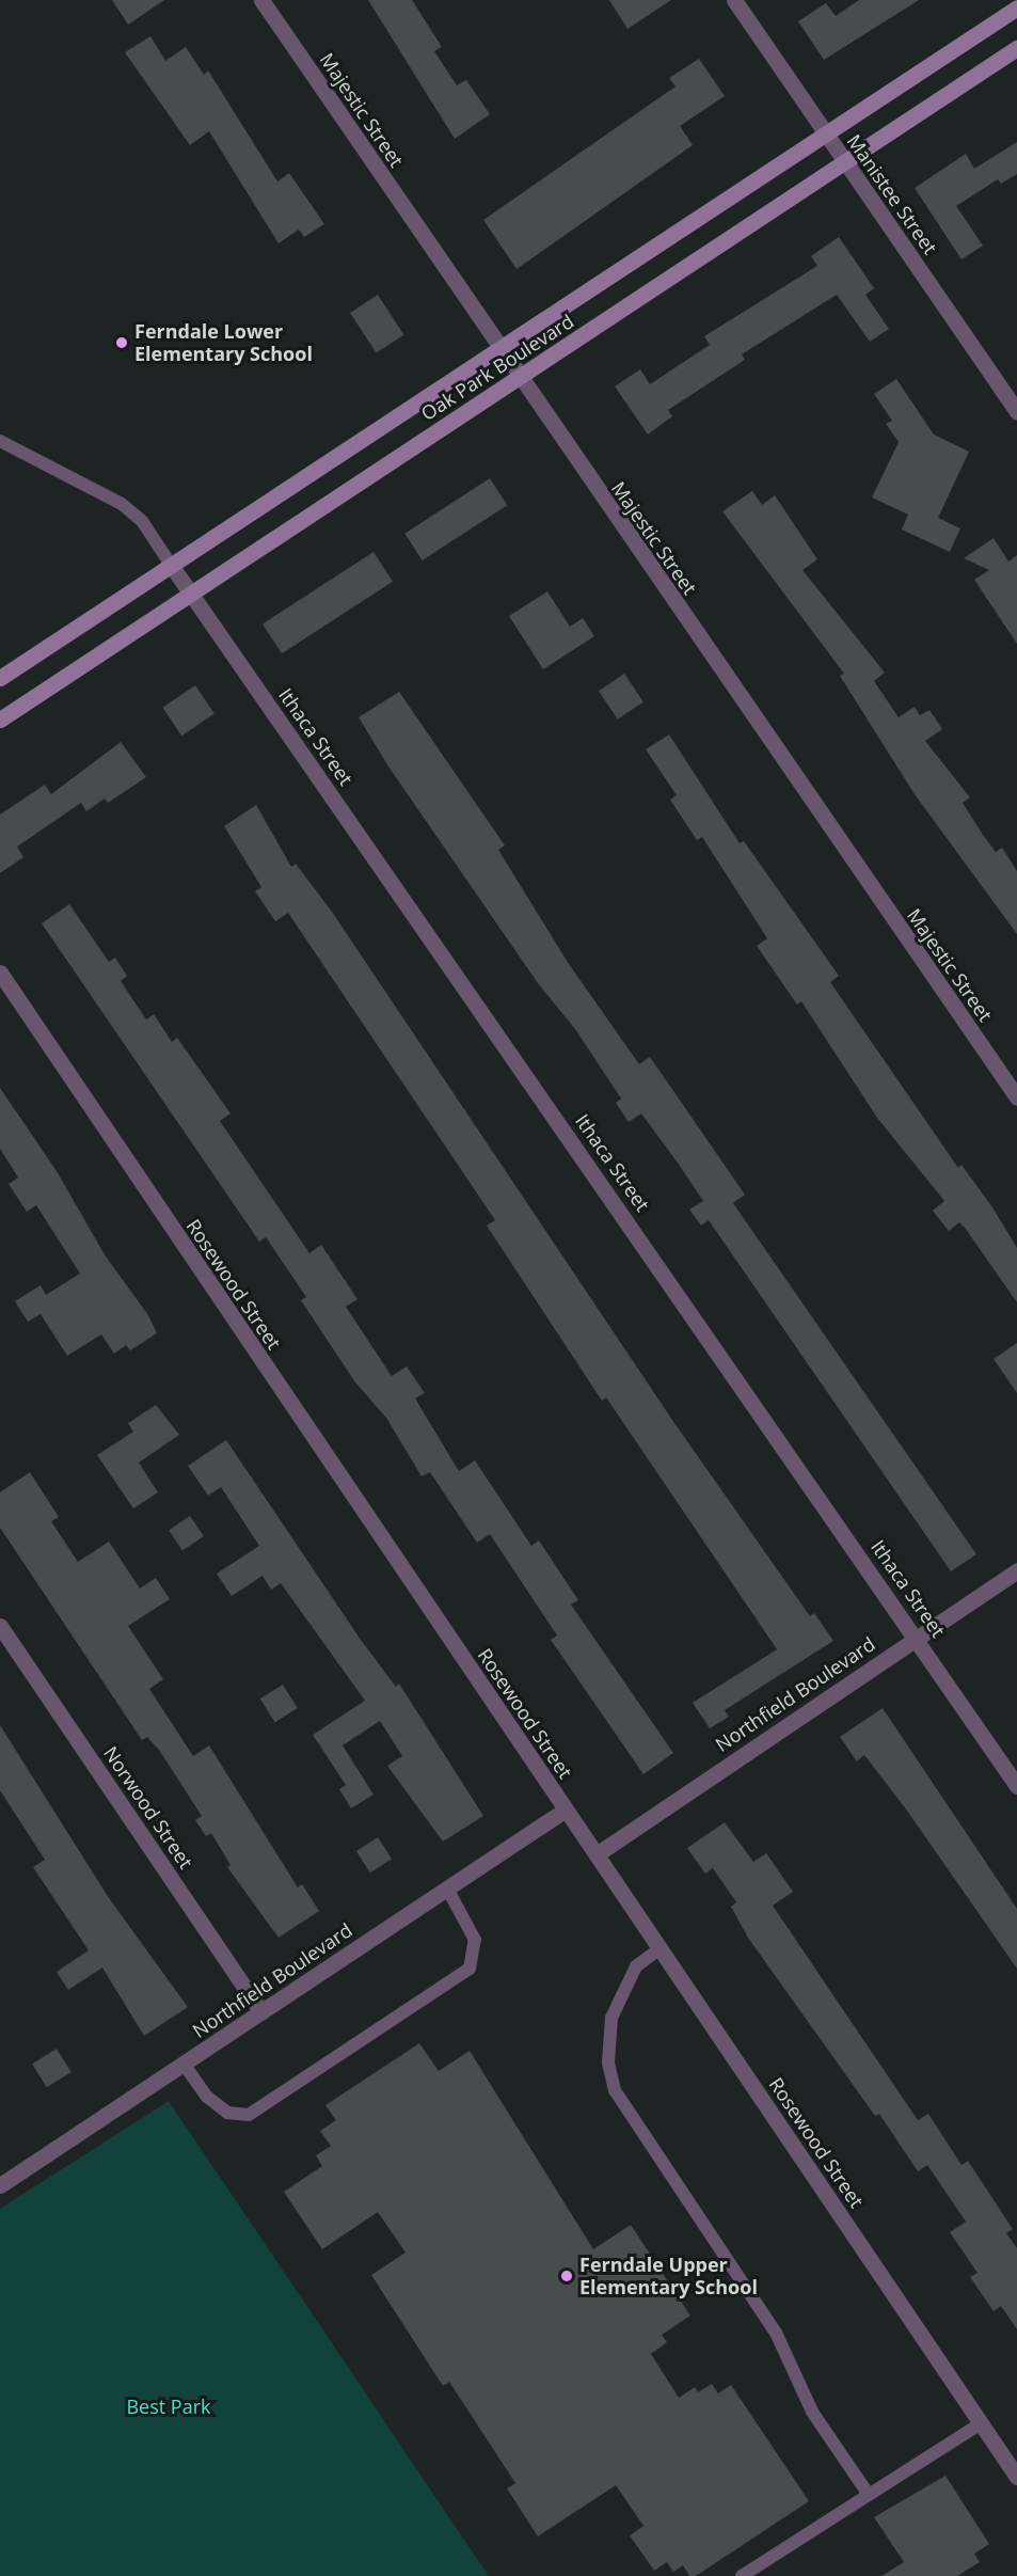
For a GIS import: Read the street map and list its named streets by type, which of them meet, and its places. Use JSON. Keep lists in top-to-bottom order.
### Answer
{
  "streets": {
    "street": [
      "Majestic Street",
      "Manistee Street",
      "Oak Park Boulevard",
      "Ithaca Street",
      "Rosewood Street",
      "Northfield Boulevard",
      "Norwood Street"
    ]
  },
  "crossings": [
    ["Majestic Street", "Oak Park Boulevard"],
    ["Manistee Street", "Oak Park Boulevard"],
    ["Oak Park Boulevard", "Ithaca Street"],
    ["Ithaca Street", "Northfield Boulevard"],
    ["Rosewood Street", "Northfield Boulevard"],
    ["Northfield Boulevard", "Norwood Street"]
  ],
  "parks": ["Best Park"],
  "places": ["Ferndale Lower Elementary School", "Ferndale Upper Elementary School"]
}
